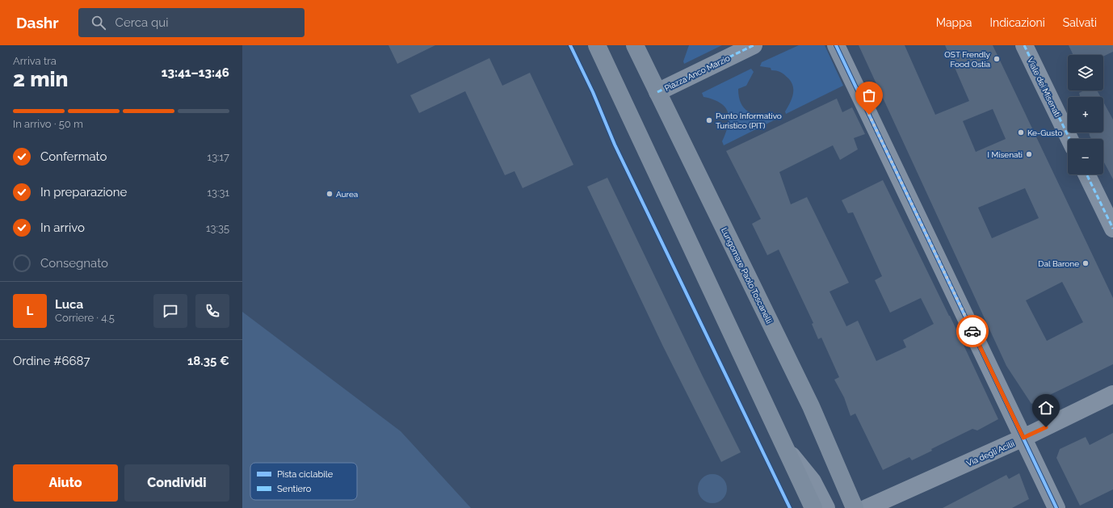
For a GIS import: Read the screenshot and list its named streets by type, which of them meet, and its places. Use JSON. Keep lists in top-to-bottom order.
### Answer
{
  "streets": {
    "main road": ["Lungomare Paolo Toscanelli"],
    "street": ["Piazza Anco Marzio", "Viale dei Misenati", "Via degli Acilii"]
  },
  "crossings": [
    ["Piazza Anco Marzio", "Lungomare Paolo Toscanelli"]
  ],
  "places": [
    "OST Frendly Food Ostia",
    "Punto Informativo Turistico (PIT)",
    "Ke-Gusto",
    "I Misenati",
    "Aurea",
    "Dal Barone"
  ],
  "legend": ["Pista ciclabile", "Sentiero"],
  "page": {
    "header": "Dashr",
    "search": "Cerca qui",
    "nav": ["Mappa", "Indicazioni", "Salvati"],
    "heading": ["2 min", "Arriva tra", "13:41–13:46"],
    "panel": [
      "Luca",
      "Corriere · 4.5",
      "Ordine #6687",
      "18.35 €"
    ],
    "map_buttons": ["+", "−"],
    "bar": "In arrivo · 50 m",
    "list": [
      ["Confermato", "13:17"],
      ["In preparazione", "13:31"],
      ["In arrivo", "13:35"],
      "Consegnato"
    ],
    "round": "L",
    "buttons": ["Aiuto", "Condividi"]
  }
}
